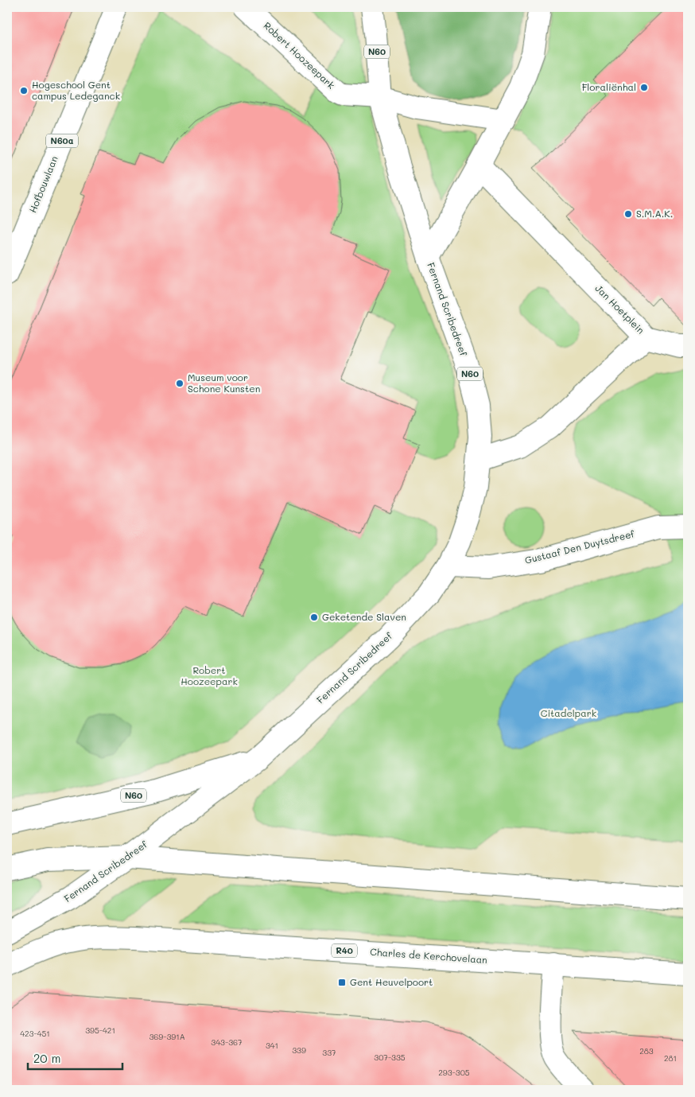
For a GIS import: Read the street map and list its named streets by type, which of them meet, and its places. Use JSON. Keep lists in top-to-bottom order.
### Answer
{
  "streets": {
    "main road": [
      "N60",
      "Robert Hoozeepark",
      "N60a",
      "Hofbouwlaan",
      "Fernand Scribedreef",
      "Jan Hoetplein",
      "Gustaaf Den Duytsdreef",
      "R40",
      "Charles de Kerchovelaan"
    ]
  },
  "crossings": [
    ["N60", "Robert Hoozeepark"],
    ["N60", "Fernand Scribedreef"],
    ["Robert Hoozeepark", "Fernand Scribedreef"],
    ["Fernand Scribedreef", "Jan Hoetplein"],
    ["Fernand Scribedreef", "Gustaaf Den Duytsdreef"]
  ],
  "parks": ["Robert Hoozeepark", "Citadelpark"],
  "places": {
    "other": [
      "Floraliënhal",
      "Hogeschool Gent campus Ledeganck",
      "S.M.A.K.",
      "Museum voor Schone Kunsten",
      "Geketende Slaven"
    ],
    "transit": ["Gent Heuvelpoort"]
  },
  "house_numbers": [
    "395-421",
    "423-451",
    "369-391A",
    "343-367",
    "341",
    "339",
    "283",
    "337",
    "307-335",
    "281",
    "293-305"
  ],
  "scale_bar": "20 m"
}
